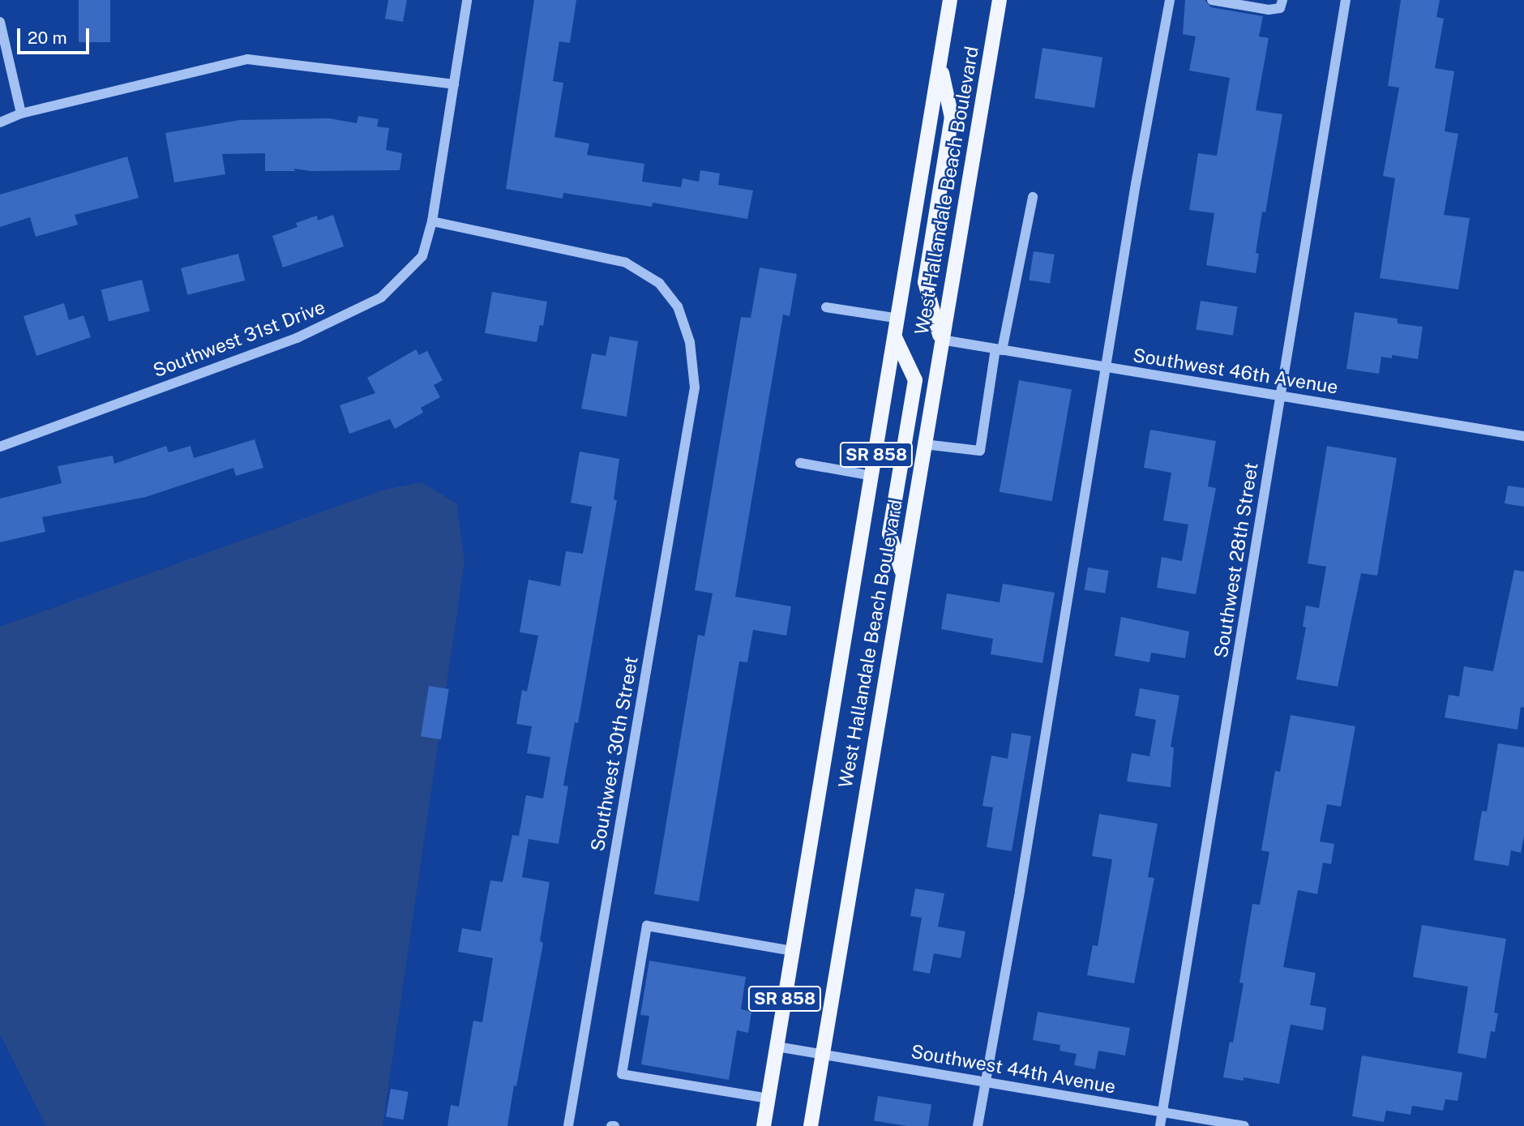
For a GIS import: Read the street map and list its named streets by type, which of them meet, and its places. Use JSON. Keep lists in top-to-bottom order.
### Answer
{
  "streets": {
    "main road": ["West Hallandale Beach Boulevard", "SR 858"],
    "street": [
      "Southwest 31st Drive",
      "Southwest 46th Avenue",
      "Southwest 28th Street",
      "Southwest 30th Street",
      "Southwest 44th Avenue"
    ]
  },
  "crossings": [
    ["West Hallandale Beach Boulevard", "Southwest 46th Avenue"],
    ["West Hallandale Beach Boulevard", "Southwest 44th Avenue"],
    ["Southwest 31st Drive", "Southwest 30th Street"],
    ["Southwest 46th Avenue", "Southwest 28th Street"],
    ["Southwest 28th Street", "Southwest 44th Avenue"]
  ],
  "scale_bar": "20 m"
}
